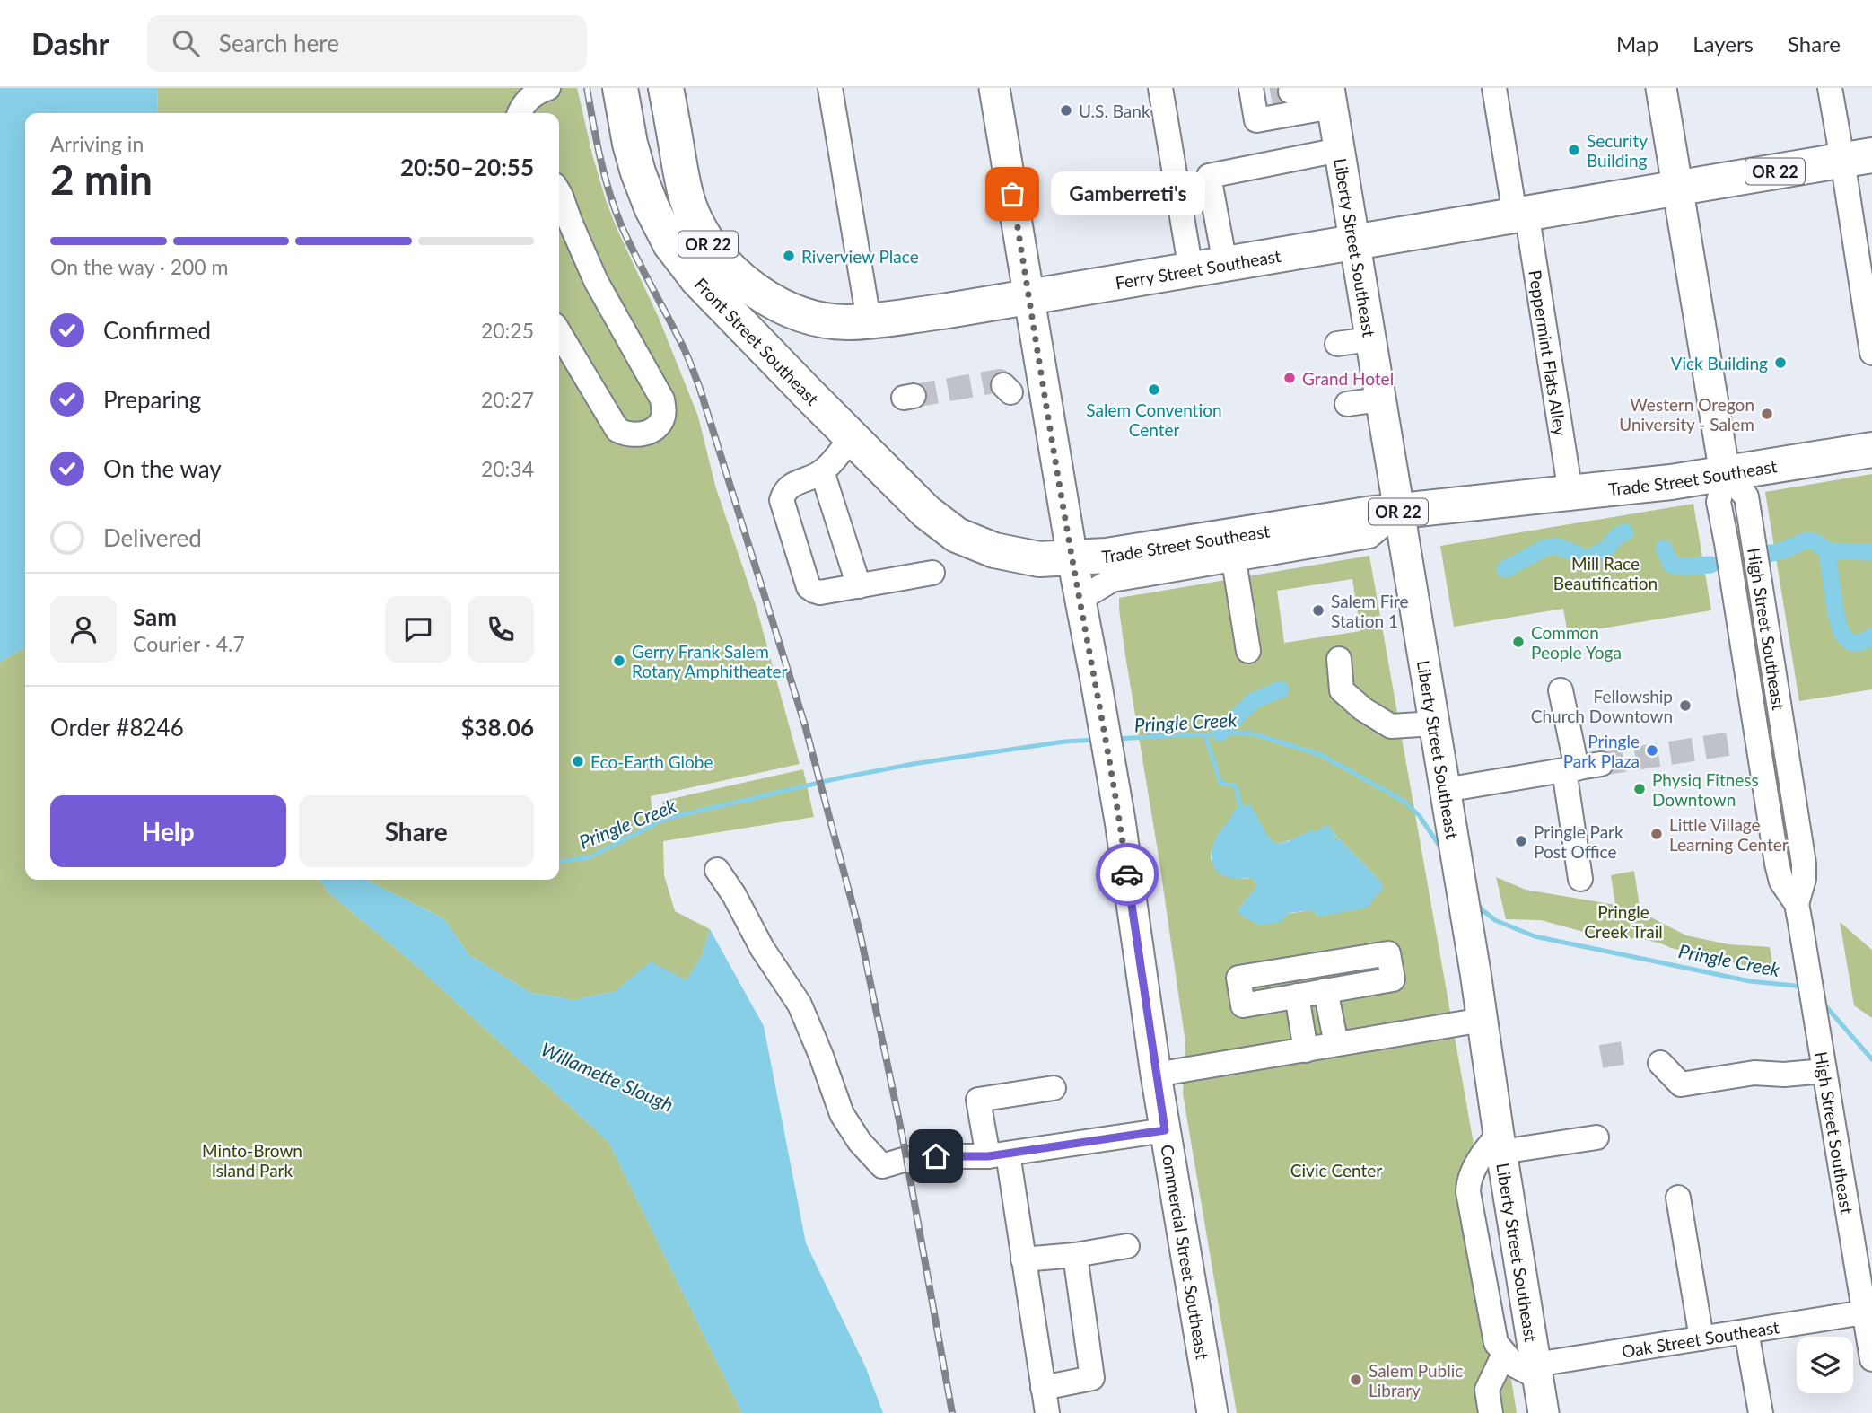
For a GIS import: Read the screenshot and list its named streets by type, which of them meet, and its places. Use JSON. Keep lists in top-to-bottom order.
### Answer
{
  "streets": {
    "highway": [
      "OR 22",
      "Ferry Street Southeast",
      "Front Street Southeast",
      "Trade Street Southeast"
    ],
    "main road": ["Liberty Street Southeast", "High Street Southeast", "Commercial Street Southeast"],
    "street": ["Peppermint Flats Alley", "Oak Street Southeast"]
  },
  "crossings": [
    ["Liberty Street Southeast", "Ferry Street Southeast"],
    ["Liberty Street Southeast", "Trade Street Southeast"],
    ["Liberty Street Southeast", "Oak Street Southeast"],
    ["Ferry Street Southeast", "Peppermint Flats Alley"],
    ["Ferry Street Southeast", "High Street Southeast"],
    ["Front Street Southeast", "Trade Street Southeast"],
    ["Peppermint Flats Alley", "Trade Street Southeast"],
    ["Trade Street Southeast", "High Street Southeast"],
    ["Trade Street Southeast", "Commercial Street Southeast"],
    ["High Street Southeast", "Oak Street Southeast"]
  ],
  "water": ["Pringle Creek", "Willamette Slough"],
  "parks": [
    "Mill Race Beautification",
    "Pringle Creek Trail",
    "Minto-Brown Island Park",
    "Civic Center"
  ],
  "places": [
    "U.S. Bank",
    "Security Building",
    "Gamberreti's",
    "Riverview Place",
    "Vick Building",
    "Grand Hotel",
    "Salem Convention Center",
    "Western Oregon University - Salem",
    "Salem Fire Station 1",
    "Common People Yoga",
    "Gerry Frank Salem Rotary Amphitheater",
    "Fellowship Church Downtown",
    "Pringle Park Plaza",
    "Eco-Earth Globe",
    "Physiq Fitness Downtown",
    "Little Village Learning Center",
    "Pringle Park Post Office",
    "Salem Public Library"
  ],
  "page": {
    "header": "Dashr",
    "search": "Search here",
    "nav": ["Map", "Layers", "Share"],
    "heading": ["2 min", "Arriving in", "20:50–20:55"],
    "panel": [
      "Sam",
      "Courier · 4.7",
      "Order #8246",
      "$38.06"
    ],
    "bubble": "Gamberreti's",
    "bar": "On the way · 200 m",
    "list": [
      ["Confirmed", "20:25"],
      ["Preparing", "20:27"],
      ["On the way", "20:34"],
      "Delivered"
    ],
    "buttons": ["Help", "Share"]
  }
}
